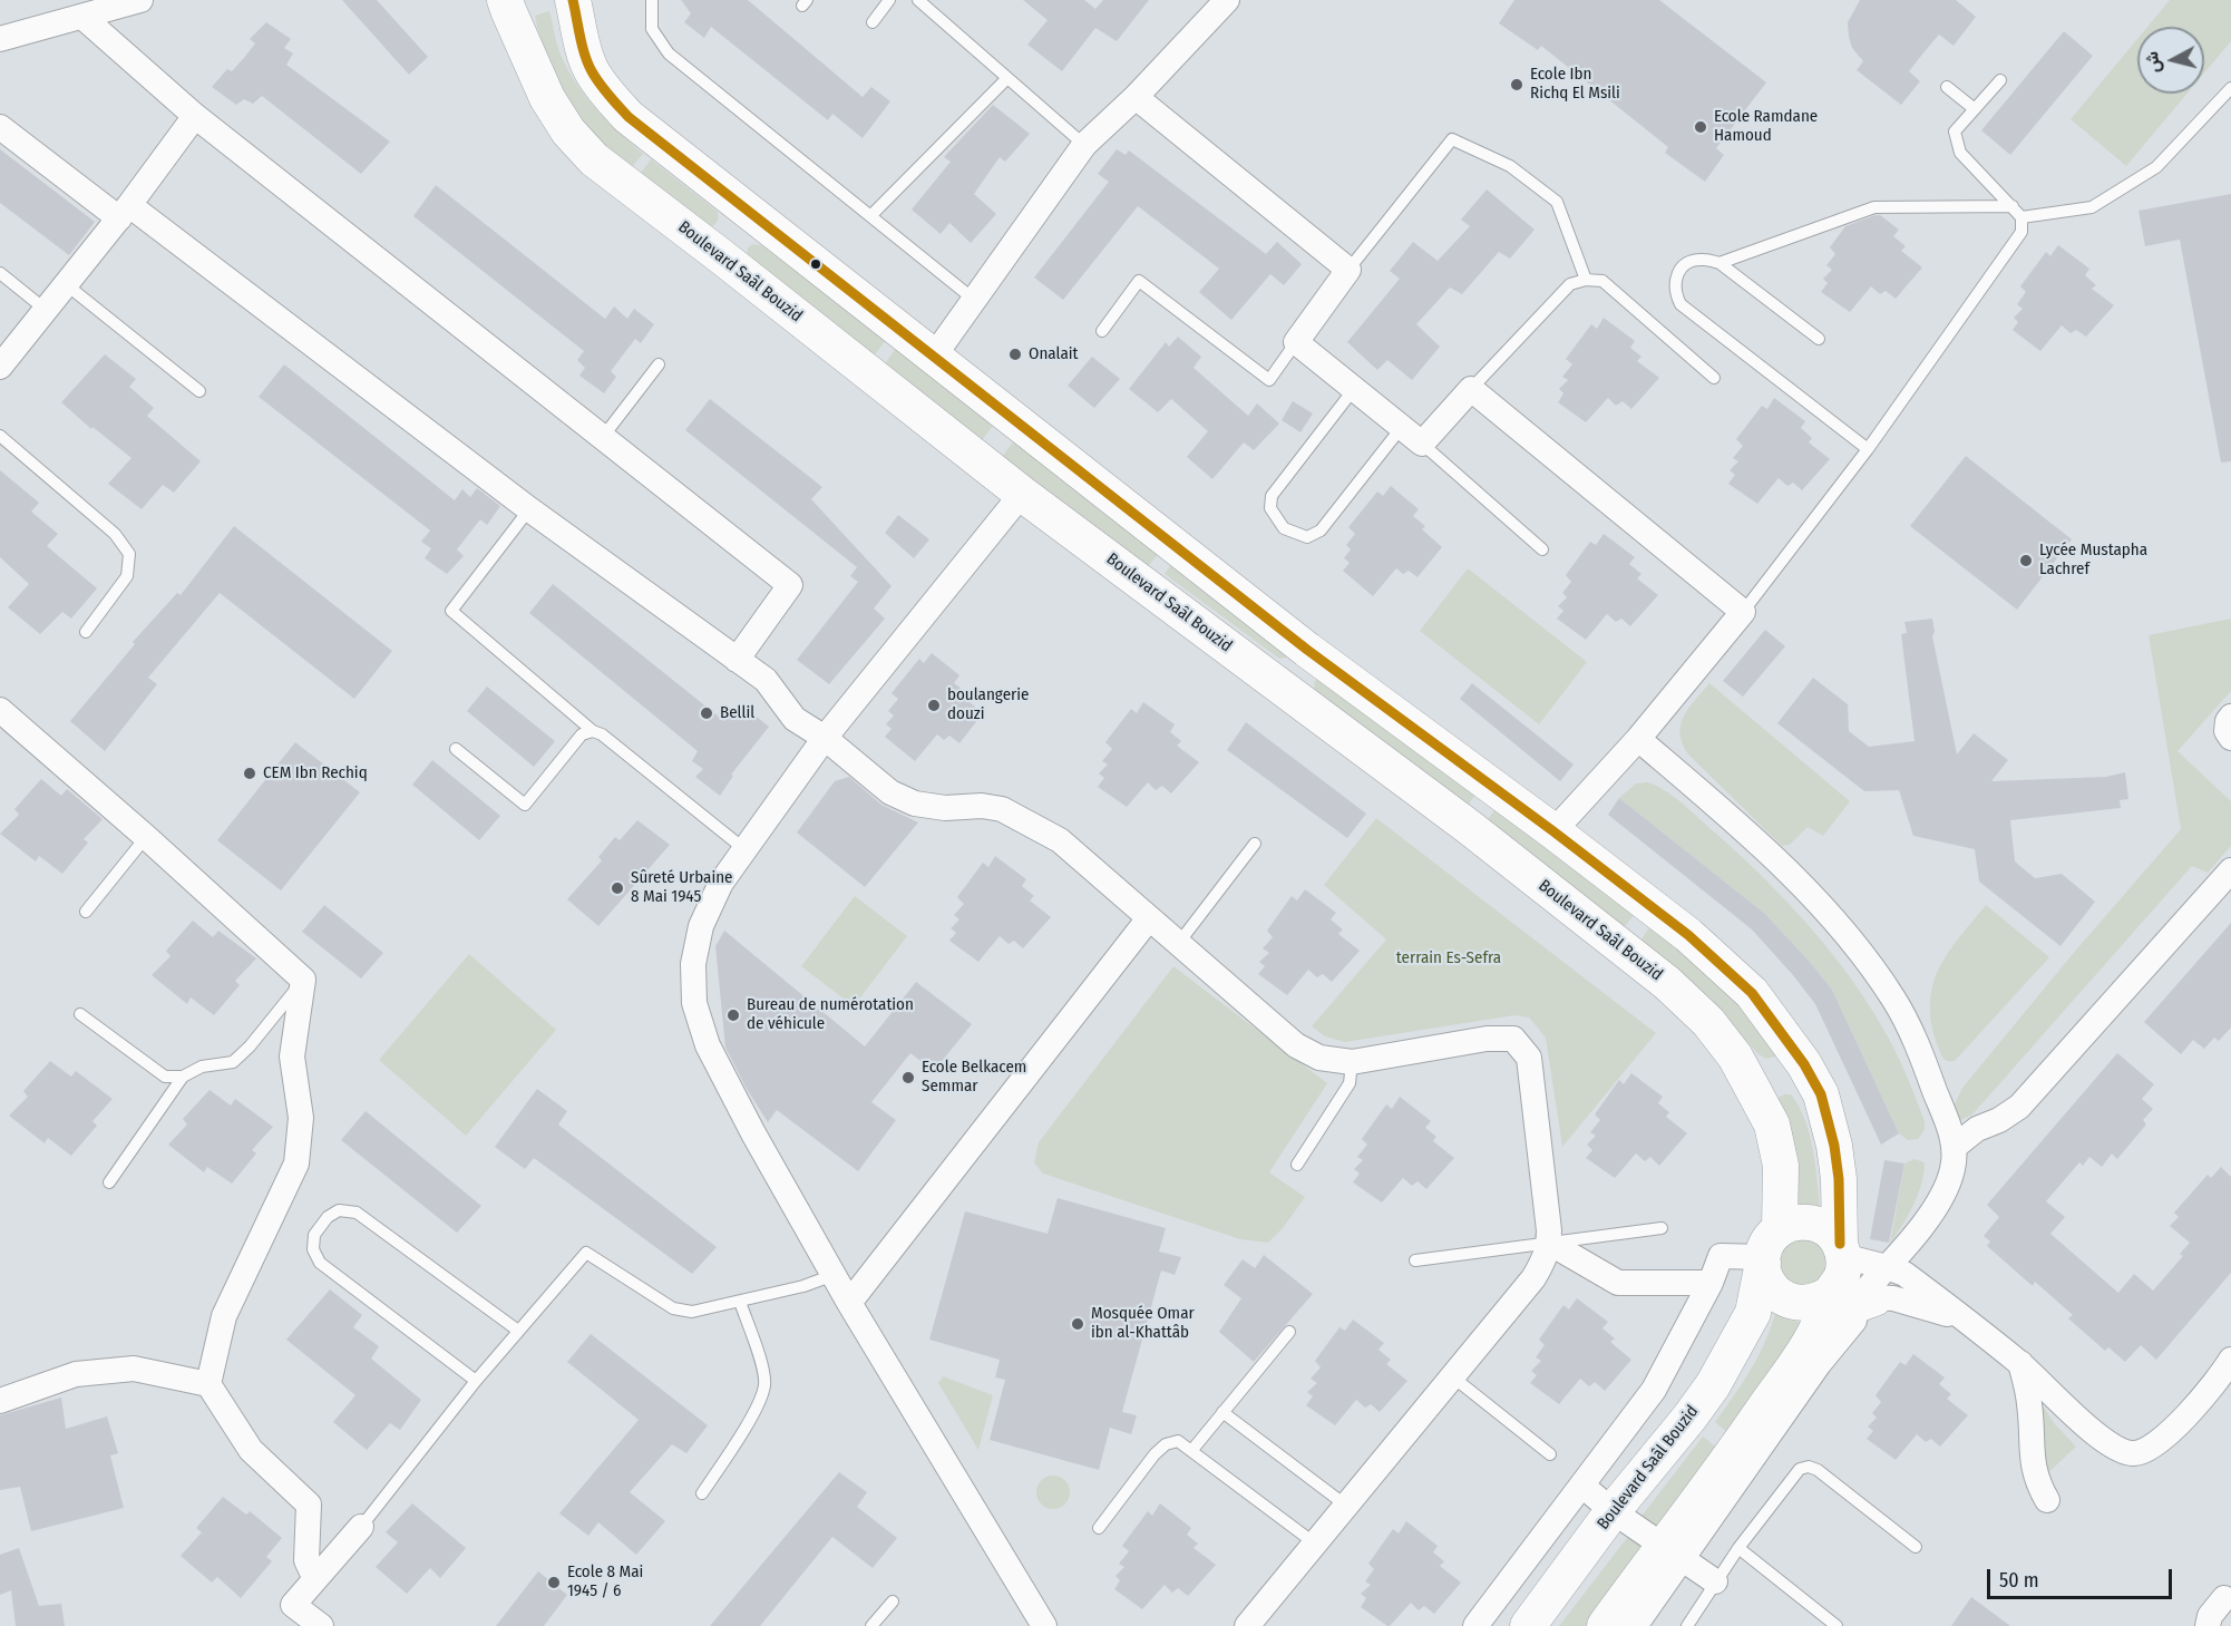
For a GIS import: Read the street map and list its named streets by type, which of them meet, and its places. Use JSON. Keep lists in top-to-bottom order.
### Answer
{
  "streets": {
    "main road": ["Boulevard Saâl Bouzid"]
  },
  "parks": ["terrain Es-Sefra"],
  "places": [
    "Ecole Ibn Richq El Msili",
    "Ecole Ramdane Hamoud",
    "Onalait",
    "Lycée Mustapha Lachref",
    "boulangerie douzi",
    "Bellil",
    "CEM Ibn Rechiq",
    "Sûreté Urbaine 8 Mai 1945",
    "Bureau de numérotation de véhicule",
    "Ecole Belkacem Semmar",
    "Mosquée Omar ibn al-Khattâb",
    "Ecole 8 Mai 1945 / 6"
  ],
  "scale_bar": "50 m",
  "north": "left"
}
